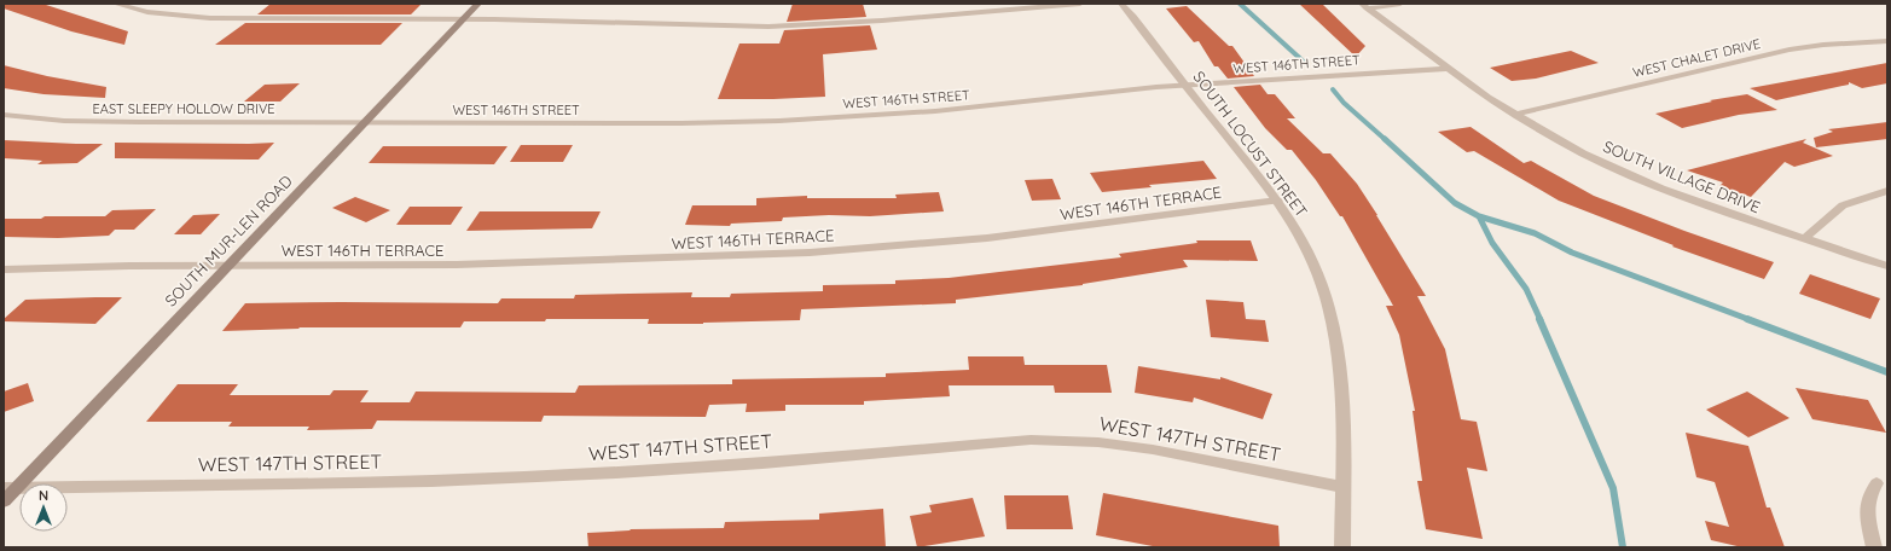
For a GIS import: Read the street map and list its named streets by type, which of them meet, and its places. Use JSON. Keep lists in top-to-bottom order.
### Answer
{
  "streets": {
    "main road": ["SOUTH MUR-LEN ROAD"],
    "street": [
      "WEST CHALET DRIVE",
      "WEST 146TH STREET",
      "EAST SLEEPY HOLLOW DRIVE",
      "SOUTH LOCUST STREET",
      "SOUTH VILLAGE DRIVE",
      "WEST 146TH TERRACE",
      "WEST 147TH STREET"
    ]
  },
  "crossings": [
    ["WEST CHALET DRIVE", "SOUTH VILLAGE DRIVE"],
    ["WEST 146TH STREET", "EAST SLEEPY HOLLOW DRIVE"],
    ["WEST 146TH STREET", "SOUTH LOCUST STREET"],
    ["WEST 146TH STREET", "SOUTH VILLAGE DRIVE"],
    ["WEST 146TH STREET", "SOUTH MUR-LEN ROAD"],
    ["EAST SLEEPY HOLLOW DRIVE", "SOUTH MUR-LEN ROAD"],
    ["SOUTH LOCUST STREET", "WEST 146TH TERRACE"],
    ["SOUTH LOCUST STREET", "WEST 147TH STREET"],
    ["WEST 146TH TERRACE", "SOUTH MUR-LEN ROAD"],
    ["SOUTH MUR-LEN ROAD", "WEST 147TH STREET"]
  ],
  "north": "top"
}
